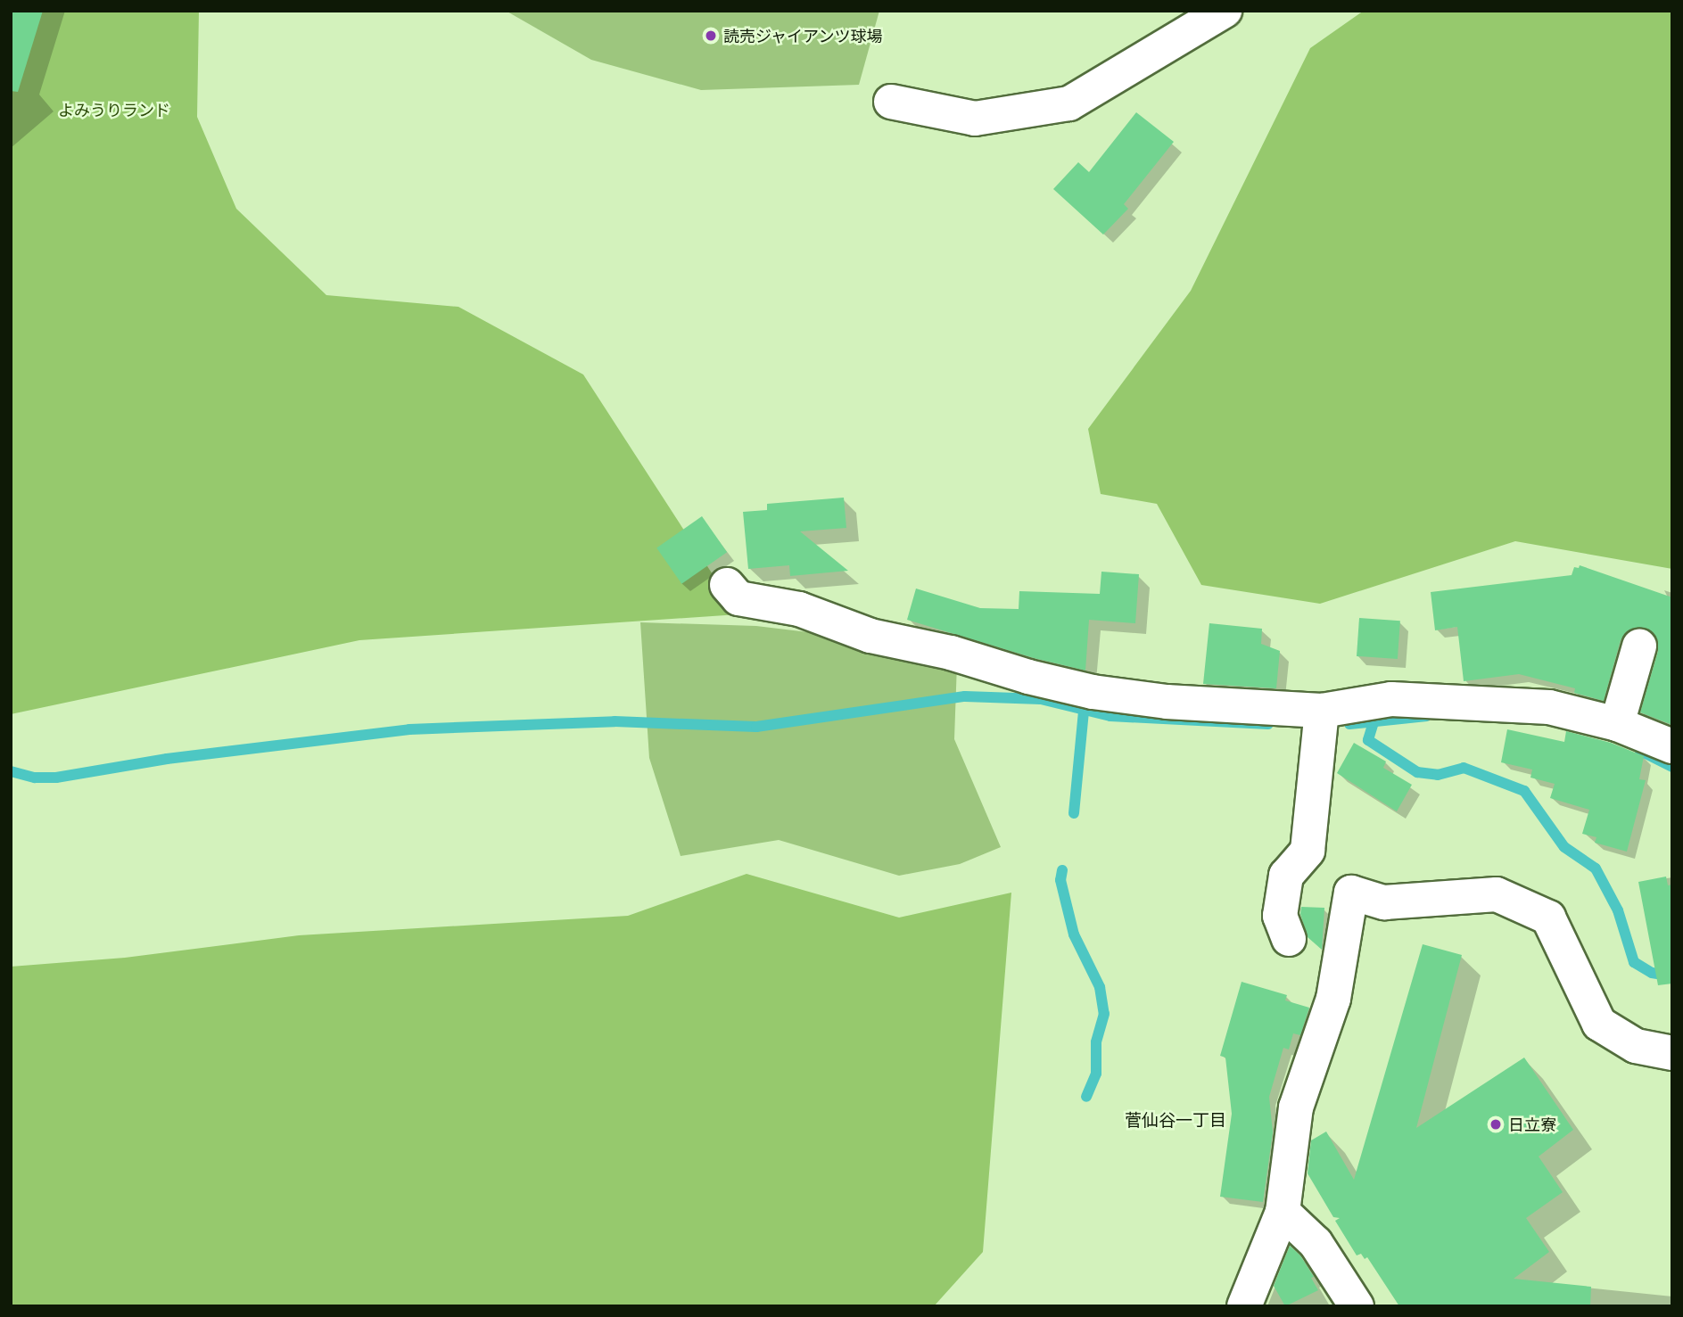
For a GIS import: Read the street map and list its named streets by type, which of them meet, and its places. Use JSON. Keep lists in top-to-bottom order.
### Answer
{
  "districts": ["菅仙谷一丁目"],
  "parks": ["よみうりランド"],
  "places": ["読売ジャイアンツ球場", "日立寮"]
}
